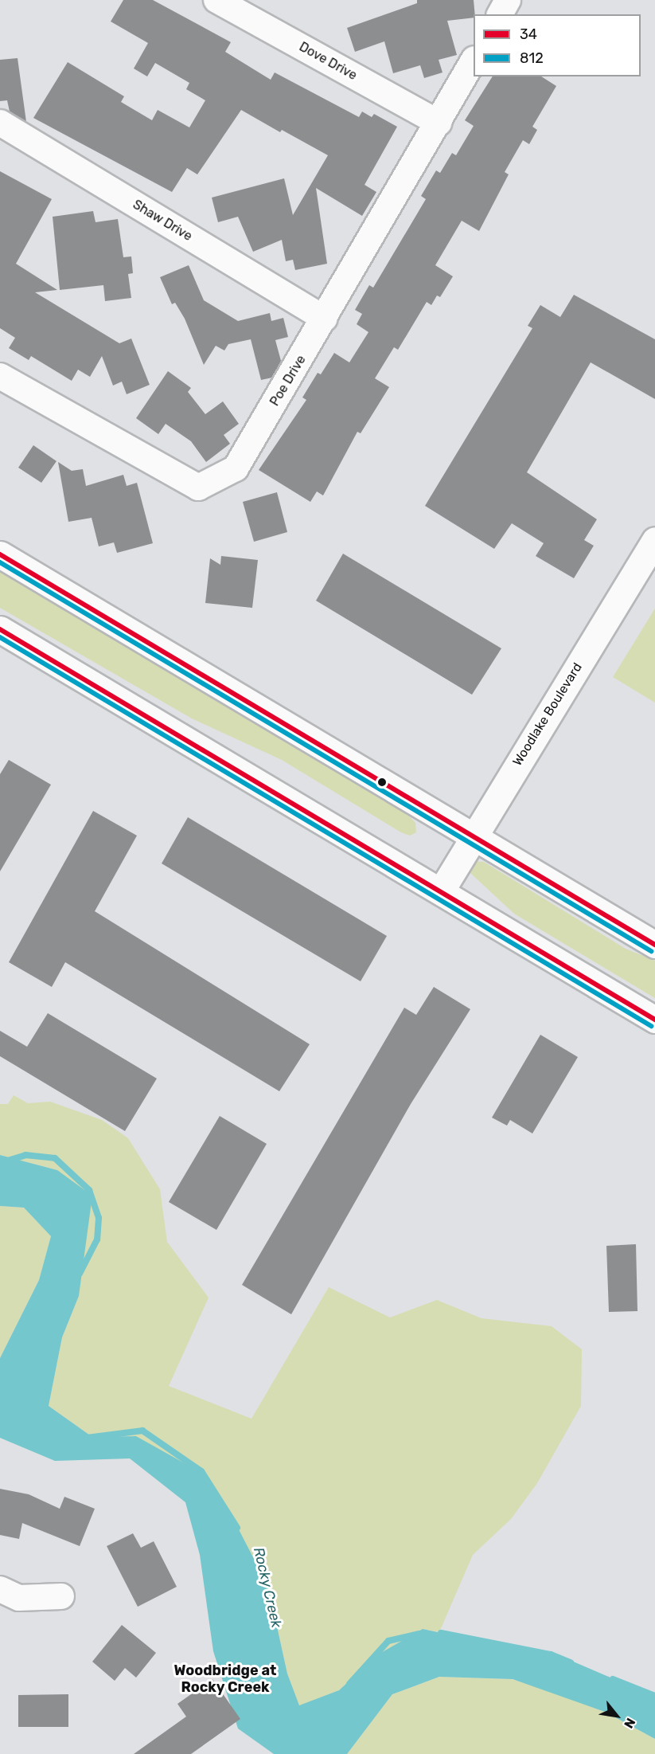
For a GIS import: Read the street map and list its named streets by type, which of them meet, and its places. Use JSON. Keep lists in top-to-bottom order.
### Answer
{
  "streets": {
    "main road": ["Woodlake Boulevard"],
    "street": ["Dove Drive", "Shaw Drive", "Poe Drive"]
  },
  "crossings": [
    ["Dove Drive", "Poe Drive"],
    ["Shaw Drive", "Poe Drive"]
  ],
  "districts": ["Woodbridge at Rocky Creek"],
  "water": ["Rocky Creek"],
  "lines": ["transit line 34", "transit line 812"],
  "legend": ["34", "812"],
  "north": "bottom right"
}
